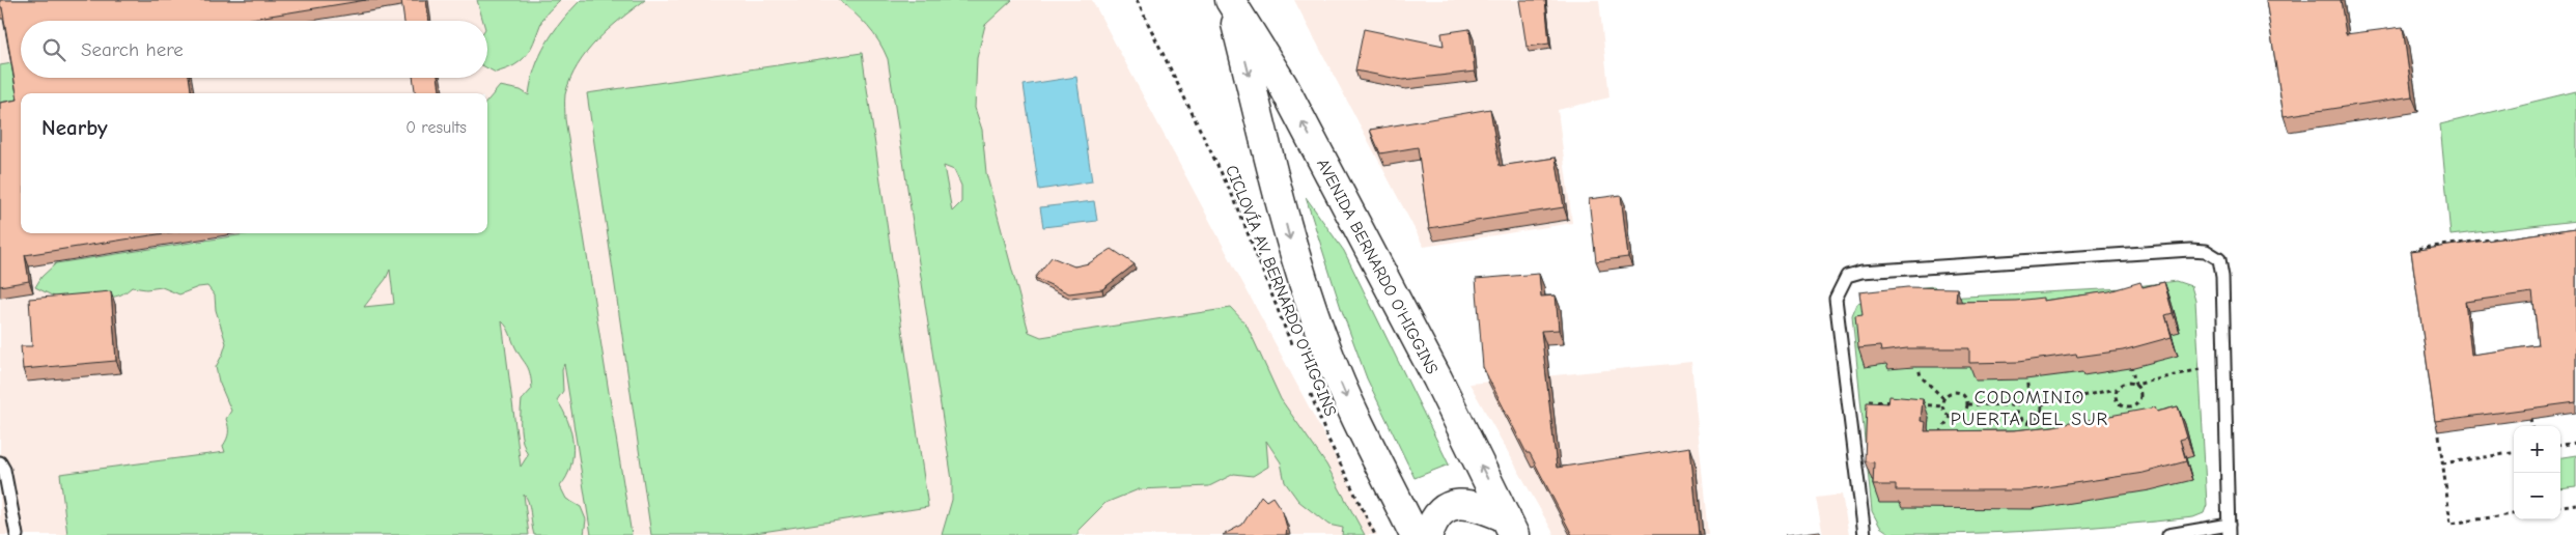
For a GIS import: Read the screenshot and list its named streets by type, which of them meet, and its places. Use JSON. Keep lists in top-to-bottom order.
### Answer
{
  "streets": {
    "main road": ["AVENIDA BERNARDO O'HIGGINS"],
    "path": ["CICLOVÍA AV. BERNARDO O'HIGGINS"]
  },
  "districts": ["CODOMINIO PUERTA DEL SUR"],
  "page": {
    "search": "Search here",
    "heading": ["Nearby", "0 results"],
    "map_buttons": ["+", "−"]
  }
}
